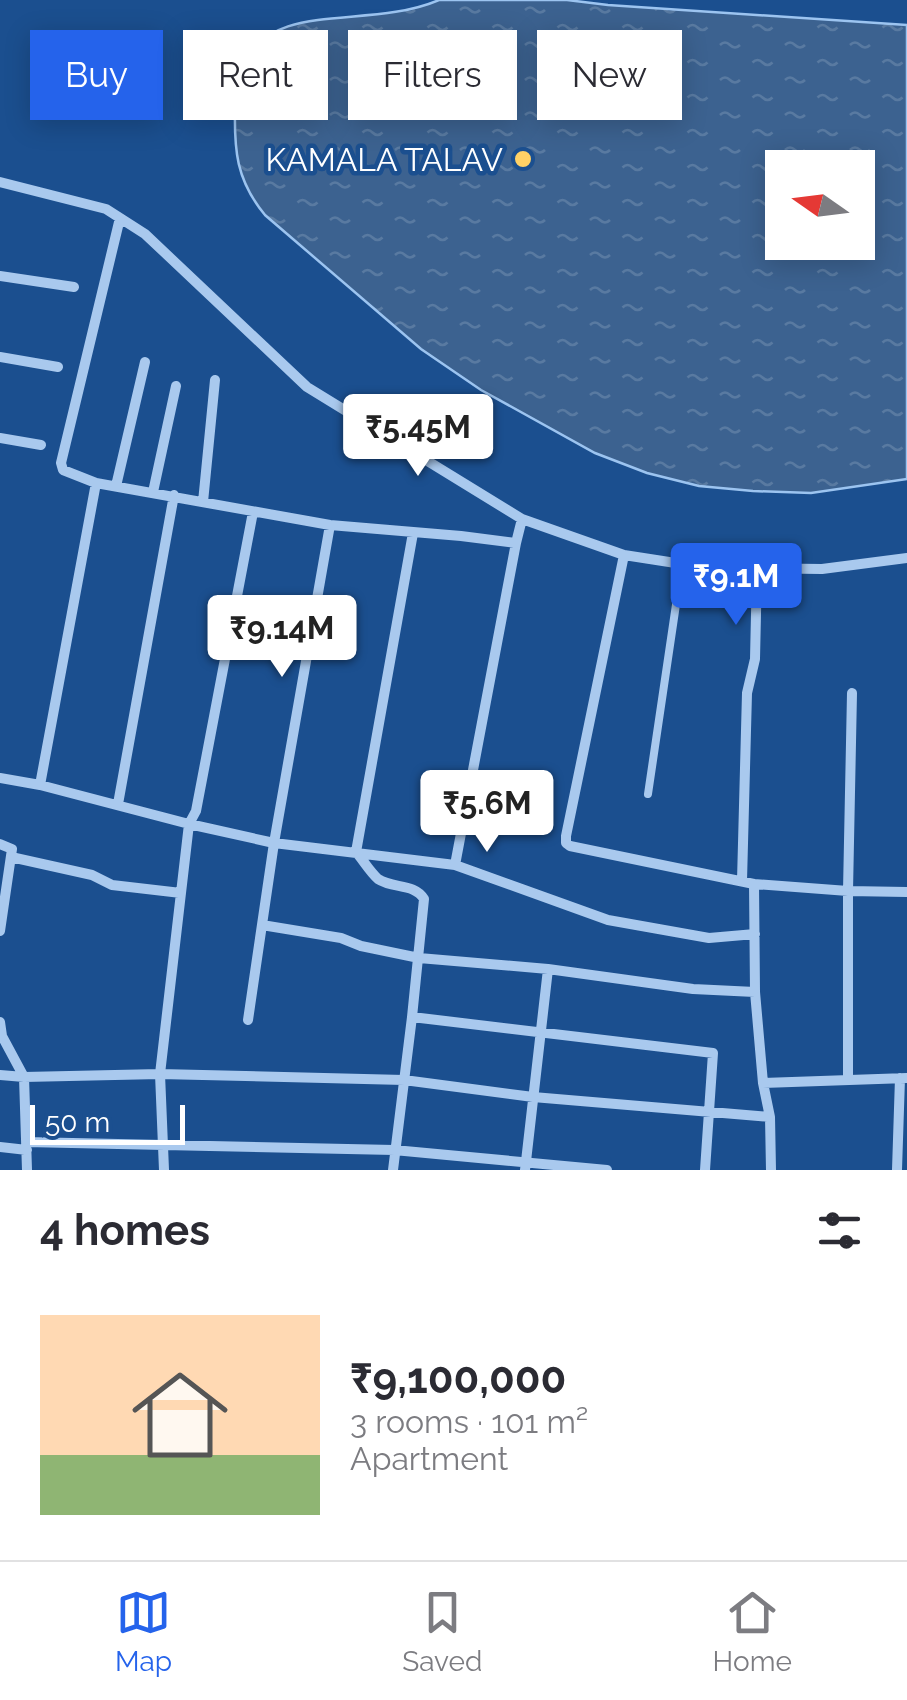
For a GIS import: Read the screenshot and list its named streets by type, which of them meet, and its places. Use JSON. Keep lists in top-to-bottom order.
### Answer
{
  "places": ["KAMALA TALAV"],
  "scale_bar": "50 m",
  "north": "left",
  "page": {
    "chip": [
      "Buy",
      "Rent",
      "Filters",
      "New"
    ],
    "price": [
      "₹5.45M",
      "₹9.1M",
      "₹9.14M",
      "₹5.6M"
    ],
    "scale": "50 m",
    "heading": "4 homes",
    "list": [
      {
        "name": "₹9,100,000",
        "note": "3 rooms · 101 m² · Apartment"
      }
    ],
    "tabs": ["Map", "Saved", "Home"]
  }
}
